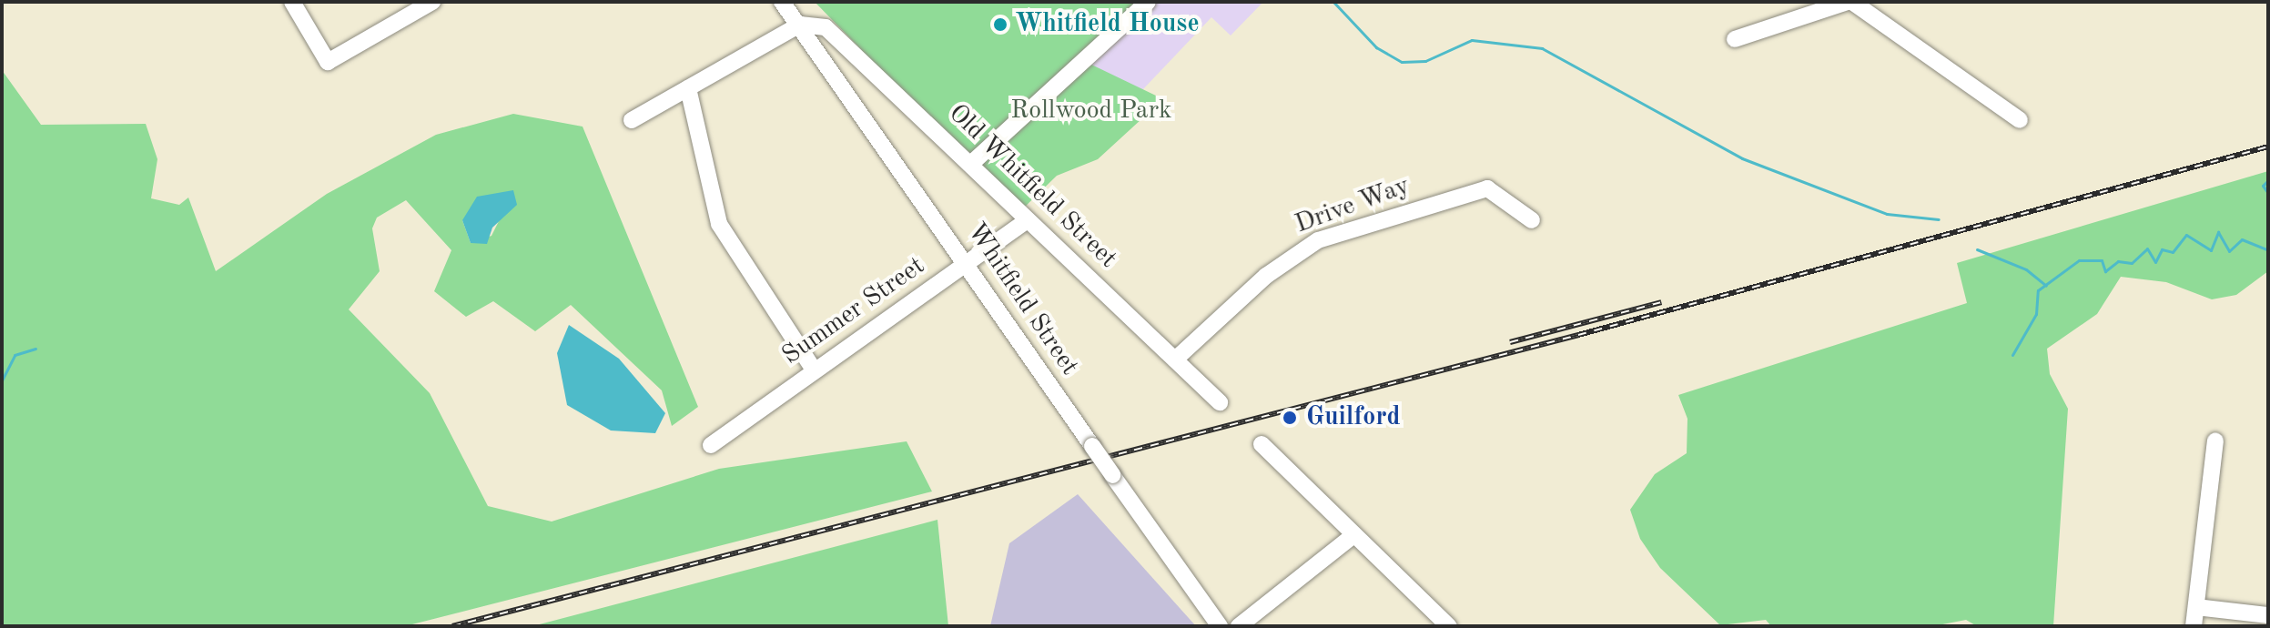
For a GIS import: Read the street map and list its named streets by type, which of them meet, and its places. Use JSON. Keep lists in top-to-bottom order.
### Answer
{
  "streets": {
    "street": [
      "Old Whitfield Street",
      "Drive Way",
      "Whitfield Street",
      "Summer Street"
    ]
  },
  "crossings": [
    ["Old Whitfield Street", "Drive Way"],
    ["Old Whitfield Street", "Whitfield Street"],
    ["Old Whitfield Street", "Summer Street"],
    ["Whitfield Street", "Summer Street"]
  ],
  "parks": ["Rollwood Park"],
  "places": ["Whitfield House", "Guilford"]
}
